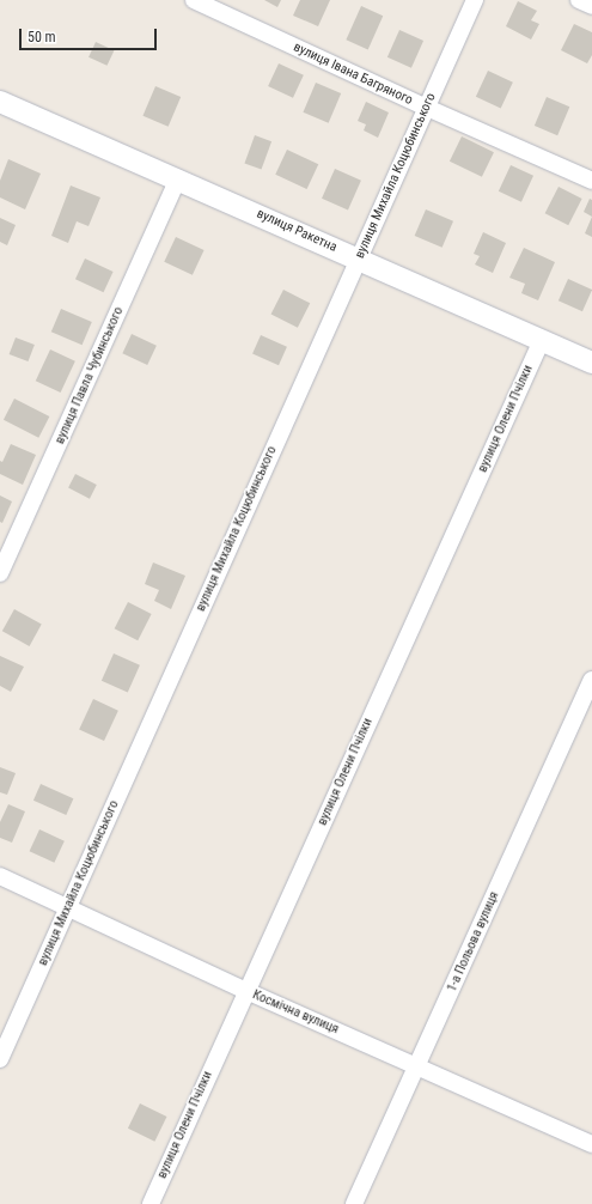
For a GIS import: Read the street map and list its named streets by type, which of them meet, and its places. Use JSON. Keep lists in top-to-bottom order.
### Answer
{
  "streets": {
    "street": [
      "вулиця Івана Багряного",
      "вулиця Михайла Коцюбинського",
      "вулиця Ракетна",
      "вулиця Павла Чубинського",
      "вулиця Олени Пчілки",
      "1-а Польова вулиця",
      "Космічна вулиця"
    ]
  },
  "crossings": [
    ["вулиця Івана Багряного", "вулиця Михайла Коцюбинського"],
    ["вулиця Михайла Коцюбинського", "вулиця Ракетна"],
    ["вулиця Михайла Коцюбинського", "Космічна вулиця"],
    ["вулиця Ракетна", "вулиця Павла Чубинського"],
    ["вулиця Ракетна", "вулиця Олени Пчілки"],
    ["вулиця Олени Пчілки", "Космічна вулиця"],
    ["1-а Польова вулиця", "Космічна вулиця"]
  ],
  "scale_bar": "50 m"
}
